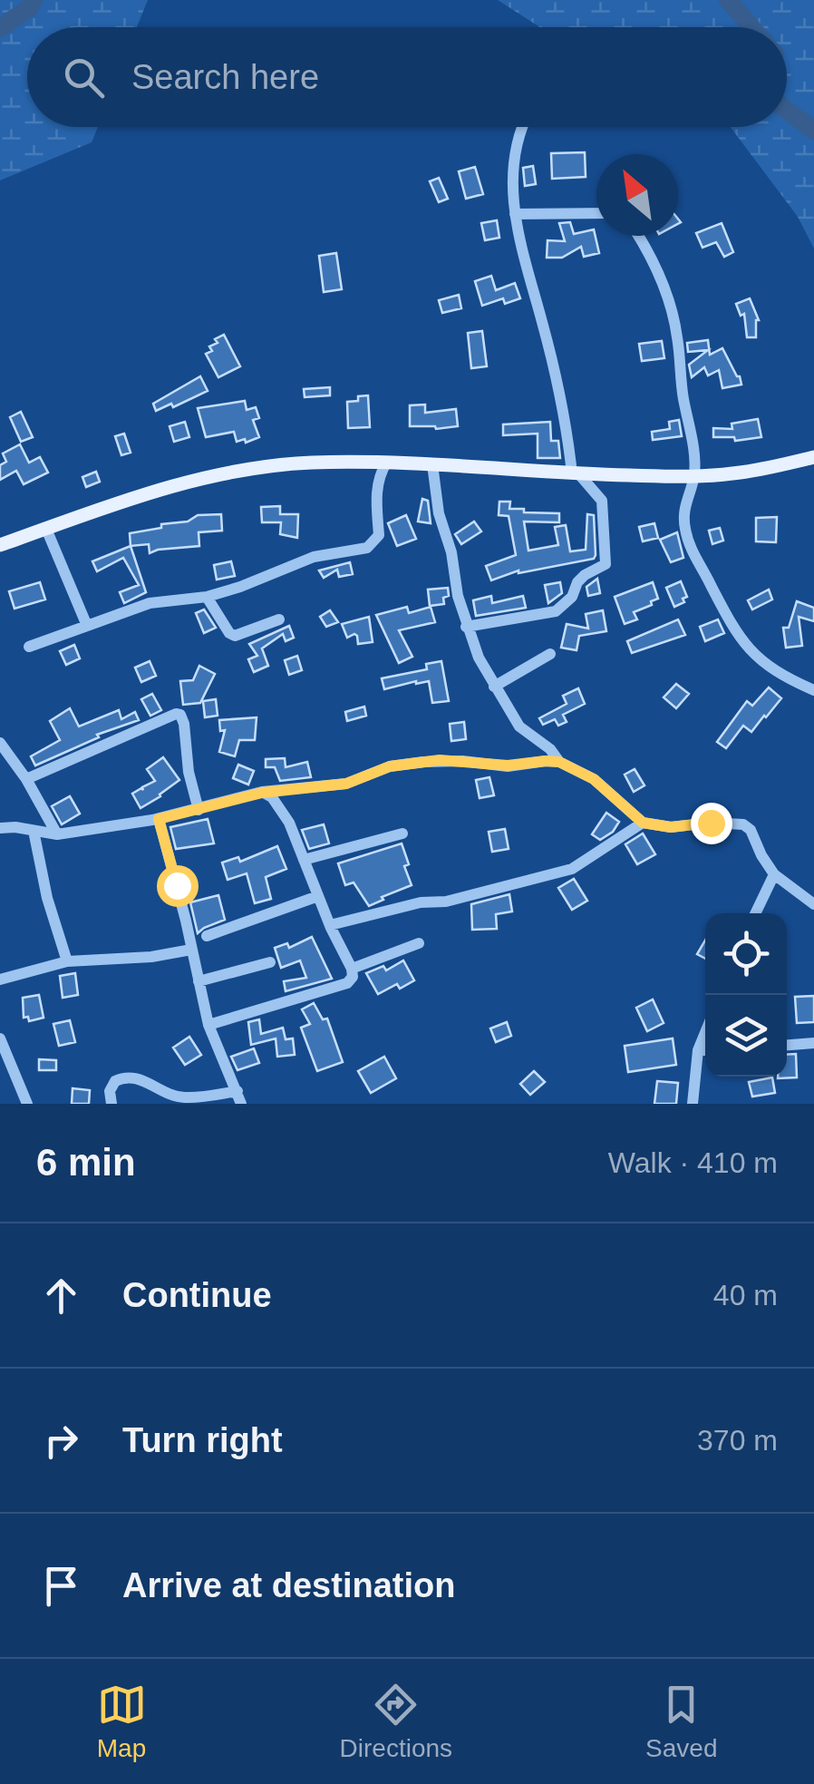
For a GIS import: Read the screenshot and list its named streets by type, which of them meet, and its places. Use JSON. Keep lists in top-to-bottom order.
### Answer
{
  "north": "top left",
  "page": {
    "search": "Search here",
    "heading": ["6 min", "Walk · 410 m"],
    "list": [
      ["Continue", "40 m"],
      ["Turn right", "370 m"],
      "Arrive at destination"
    ],
    "nav": ["Map", "Directions", "Saved"]
  }
}
